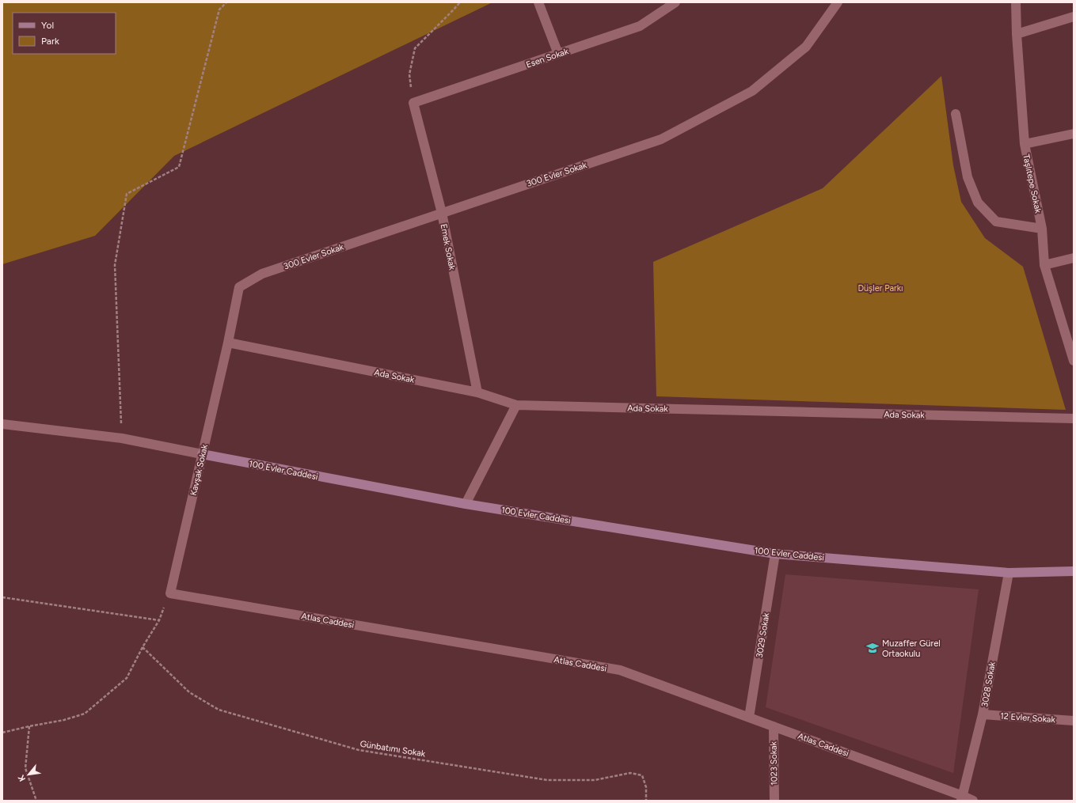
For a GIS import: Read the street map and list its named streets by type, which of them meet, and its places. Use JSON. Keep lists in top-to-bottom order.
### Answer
{
  "streets": {
    "street": [
      "Esen Sokak",
      "300 Evler Sokak",
      "Taşlıtepe Sokak",
      "Emek Sokak",
      "Ada Sokak",
      "Kavşak Sokak",
      "100 Evler Caddesi",
      "Atlas Caddesi",
      "3029 Sokak",
      "3028 Sokak",
      "12 Evler Sokak",
      "1023 Sokak"
    ],
    "path": ["Günbatımı Sokak"]
  },
  "crossings": [
    ["Esen Sokak", "Emek Sokak"],
    ["300 Evler Sokak", "Emek Sokak"],
    ["300 Evler Sokak", "Kavşak Sokak"],
    ["Emek Sokak", "Ada Sokak"],
    ["Ada Sokak", "Kavşak Sokak"],
    ["Kavşak Sokak", "100 Evler Caddesi"],
    ["Kavşak Sokak", "Atlas Caddesi"],
    ["100 Evler Caddesi", "3029 Sokak"],
    ["100 Evler Caddesi", "3028 Sokak"],
    ["Atlas Caddesi", "3029 Sokak"],
    ["Atlas Caddesi", "3028 Sokak"],
    ["Atlas Caddesi", "1023 Sokak"],
    ["3028 Sokak", "12 Evler Sokak"]
  ],
  "parks": ["Düşler Parkı"],
  "places": {
    "school or university": ["Muzaffer Gürel Ortaokulu"]
  },
  "legend": ["Yol", "Park"],
  "north": "bottom left"
}
